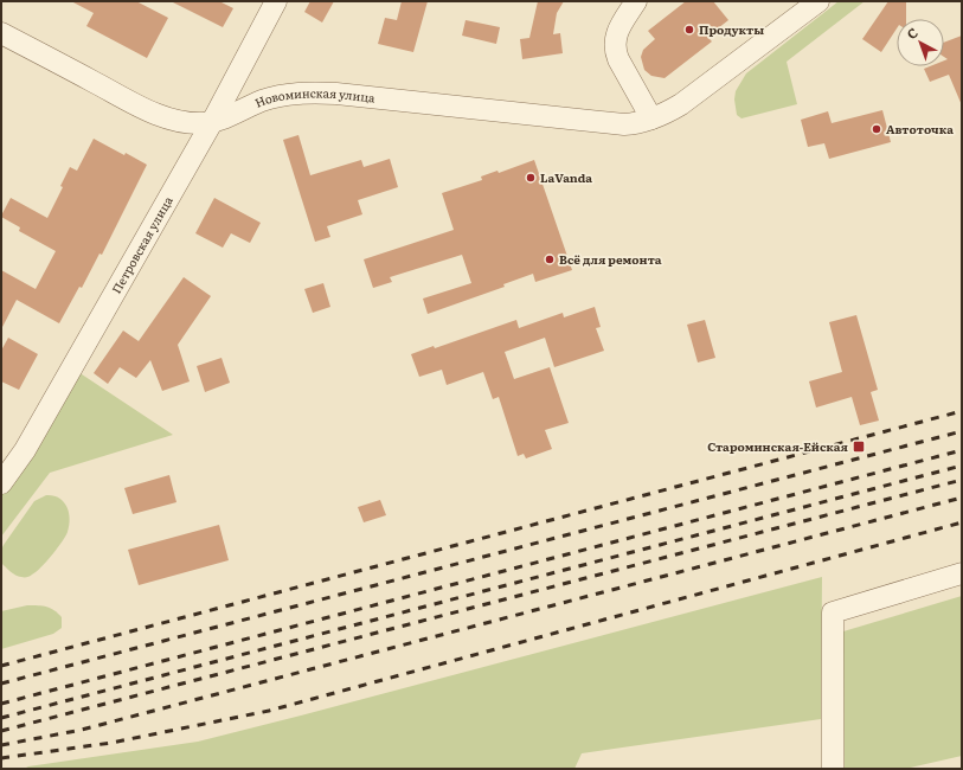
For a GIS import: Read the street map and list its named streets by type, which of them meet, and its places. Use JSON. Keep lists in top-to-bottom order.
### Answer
{
  "streets": {
    "street": ["Новоминская улица", "Петровская улица"]
  },
  "crossings": [
    ["Новоминская улица", "Петровская улица"]
  ],
  "places": {
    "other": [
      "Продукты",
      "Автоточка",
      "LaVanda",
      "Всё для ремонта"
    ],
    "transit": ["Староминская-Ейская"]
  },
  "north": "top left"
}
